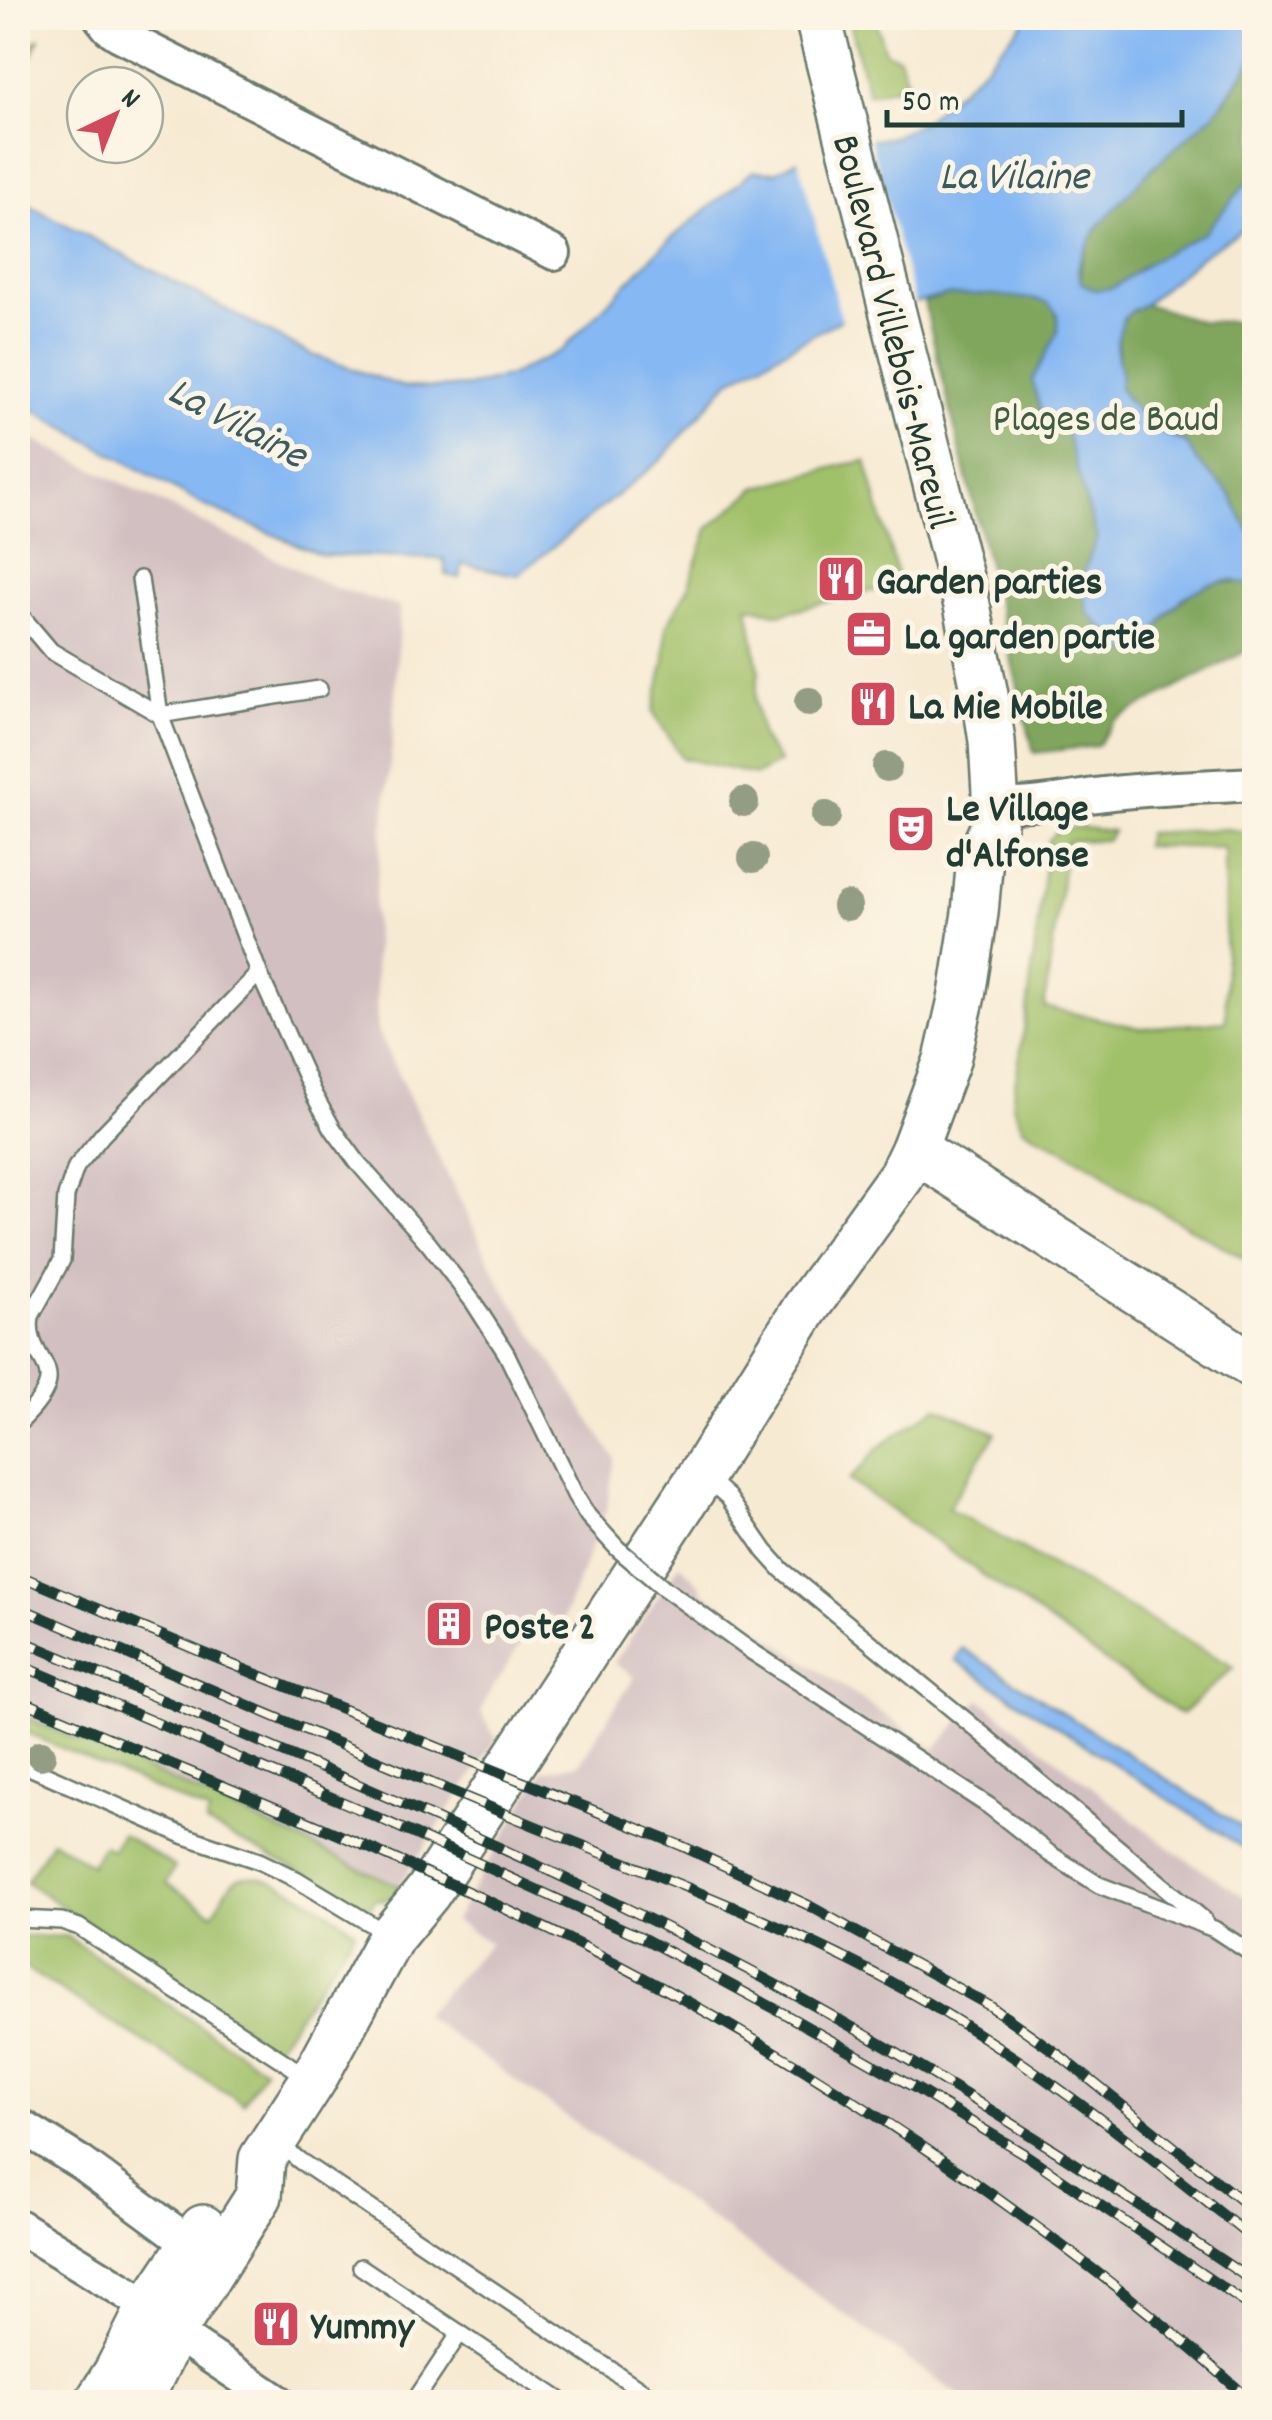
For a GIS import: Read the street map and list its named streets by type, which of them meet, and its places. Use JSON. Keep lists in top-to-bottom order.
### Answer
{
  "streets": {
    "main road": ["Boulevard Villebois-Mareuil"]
  },
  "water": ["La Vilaine"],
  "parks": ["Plages de Baud"],
  "places": {
    "restaurant": ["Garden parties", "La Mie Mobile", "Yummy"],
    "office": ["La garden partie"],
    "theatre": ["Le Village d'Alfonse"],
    "building": ["Poste 2"]
  },
  "scale_bar": "50 m",
  "north": "top right"
}
